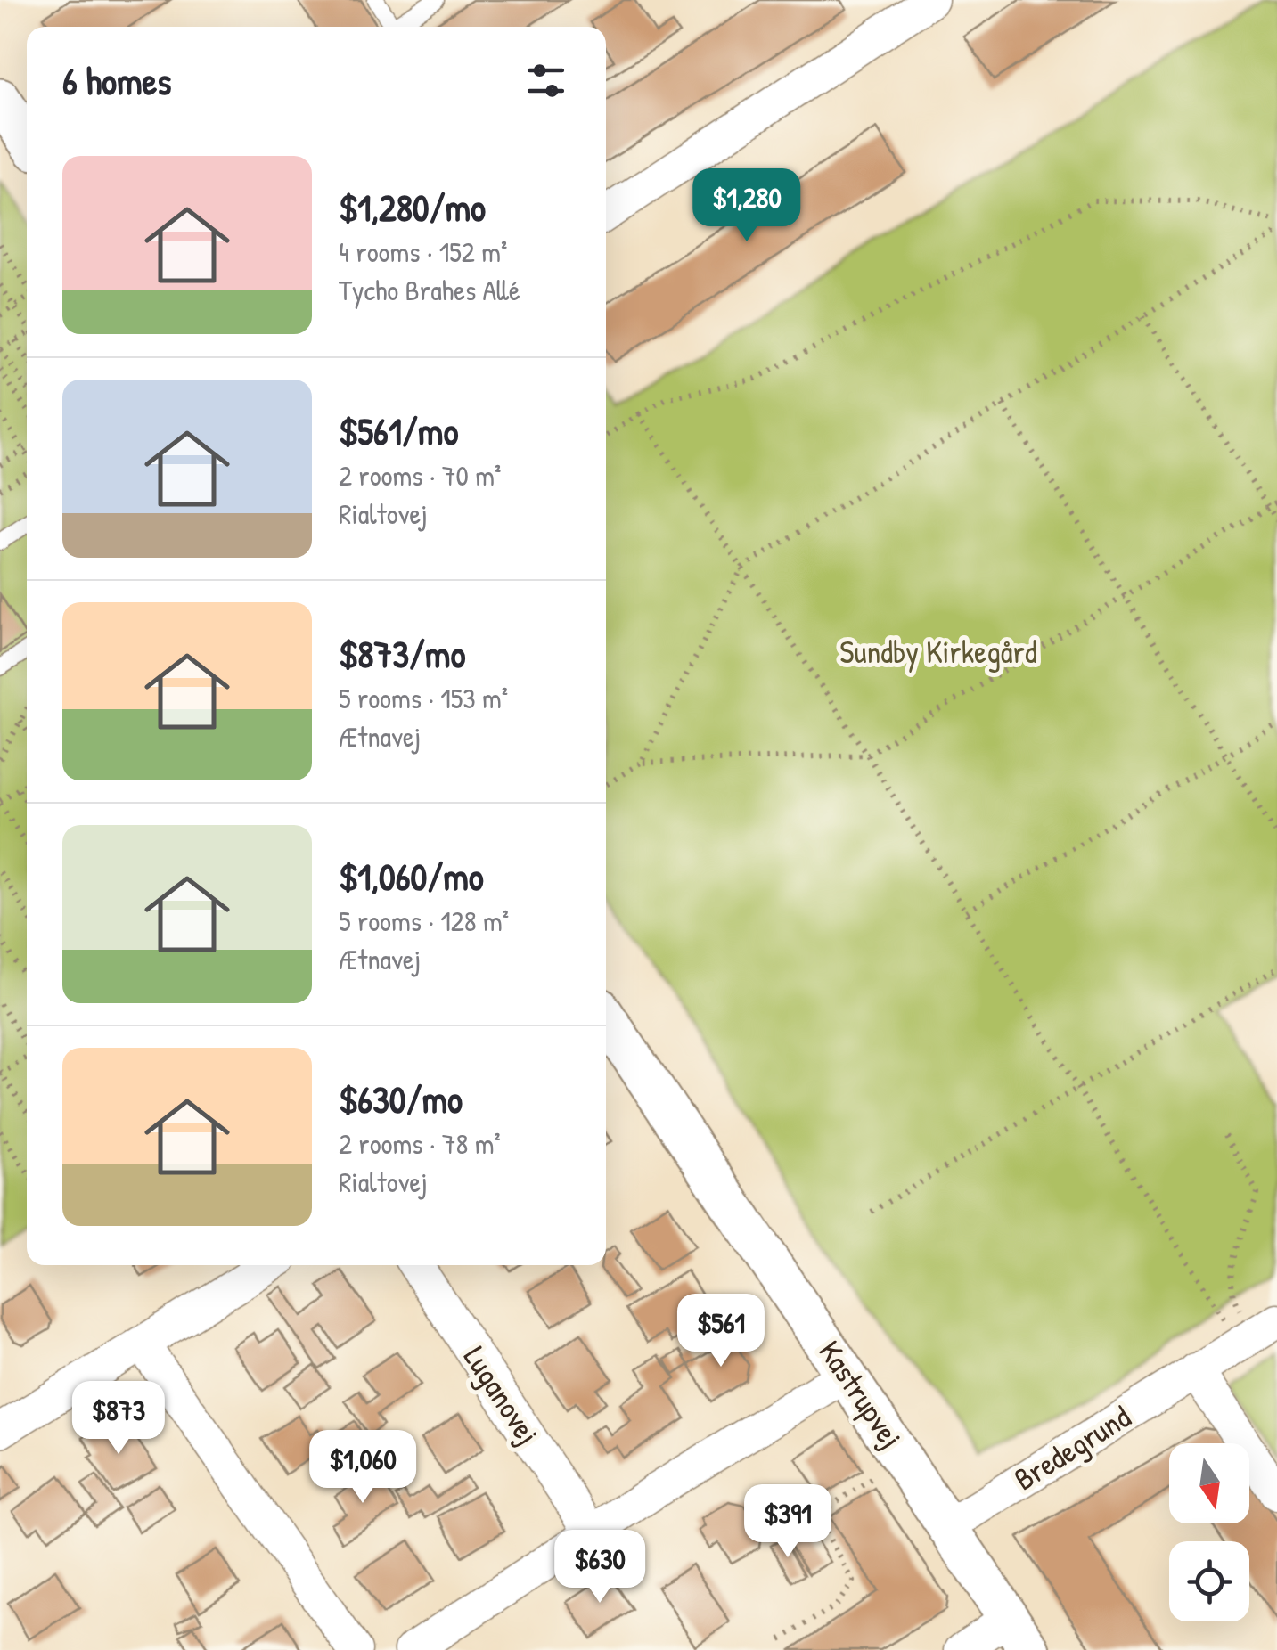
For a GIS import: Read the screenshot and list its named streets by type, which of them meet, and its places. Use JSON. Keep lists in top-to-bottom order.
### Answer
{
  "streets": {
    "street": ["Kastrupvej", "Luganovej", "Bredegrund"]
  },
  "crossings": [
    ["Kastrupvej", "Bredegrund"]
  ],
  "parks": ["Sundby Kirkegård"],
  "north": "bottom",
  "page": {
    "heading": "6 homes",
    "list": [
      {
        "name": "$1,280/mo",
        "note": "4 rooms · 152 m² · Tycho Brahes Allé"
      },
      {
        "name": "$561/mo",
        "note": "2 rooms · 70 m² · Rialtovej"
      },
      {
        "name": "$873/mo",
        "note": "5 rooms · 153 m² · Ætnavej"
      },
      {
        "name": "$1,060/mo",
        "note": "5 rooms · 128 m² · Ætnavej"
      },
      {
        "name": "$630/mo",
        "note": "2 rooms · 78 m² · Rialtovej"
      }
    ],
    "price": [
      "$1,280",
      "$561",
      "$873",
      "$1,060",
      "$391",
      "$630"
    ]
  }
}
